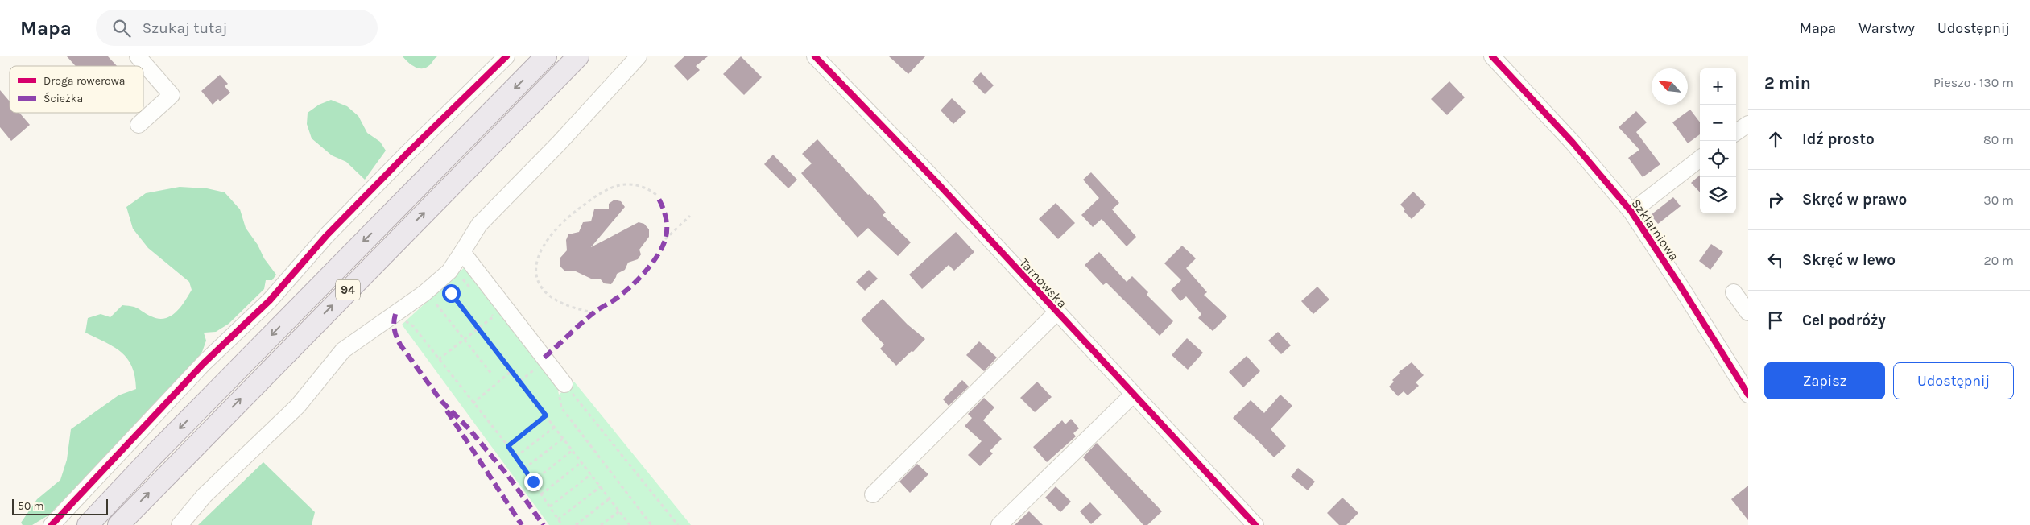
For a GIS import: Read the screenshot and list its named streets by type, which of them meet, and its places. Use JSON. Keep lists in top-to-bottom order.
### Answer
{
  "streets": {
    "main road": ["94"],
    "street": ["Szklarniowa", "Tarnowska"]
  },
  "legend": ["Droga rowerowa", "Ścieżka"],
  "scale_bar": "50 m",
  "north": "top left",
  "page": {
    "header": "Mapa",
    "search": "Szukaj tutaj",
    "nav": ["Mapa", "Warstwy", "Udostępnij"],
    "heading": ["2 min", "Pieszo · 130 m"],
    "map_buttons": ["+", "−"],
    "list": [
      ["Idź prosto", "80 m"],
      ["Skręć w prawo", "30 m"],
      ["Skręć w lewo", "20 m"],
      "Cel podróży"
    ],
    "buttons": ["Zapisz", "Udostępnij"],
    "scale": "50 m"
  }
}
